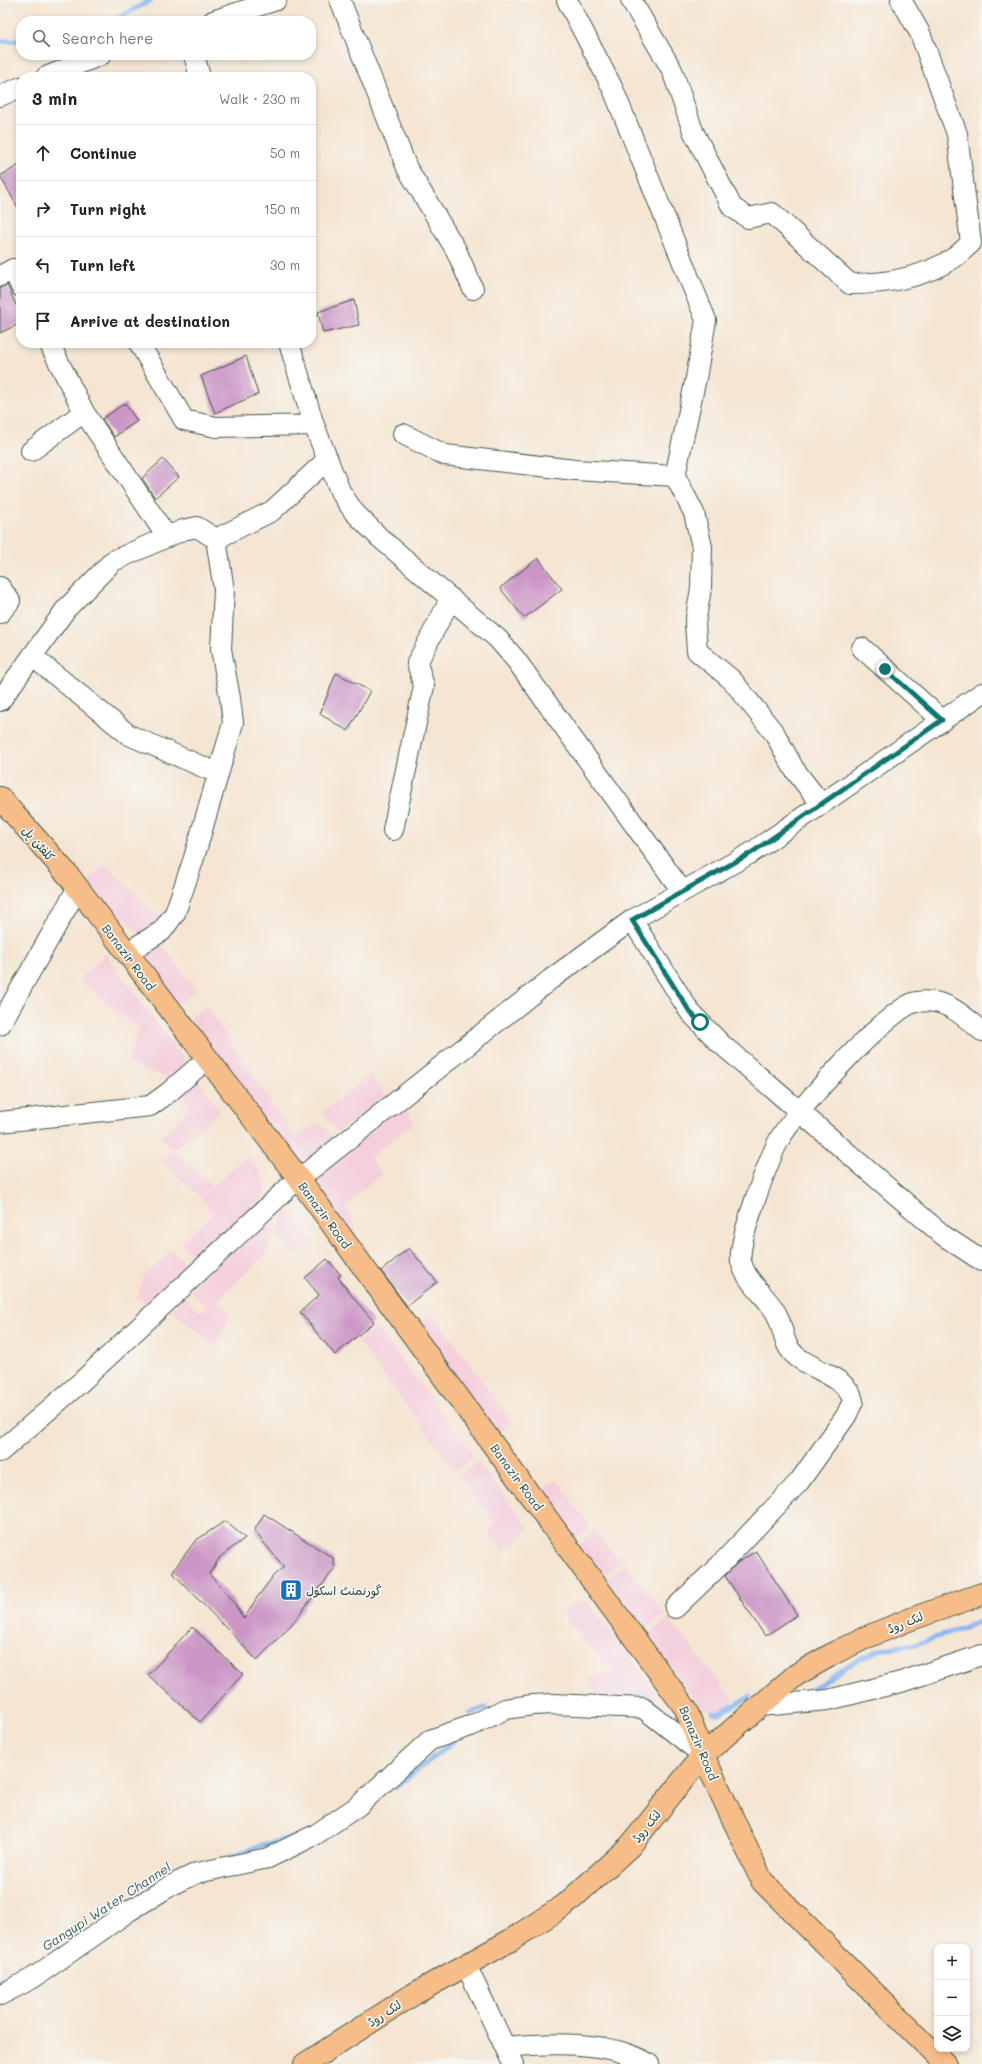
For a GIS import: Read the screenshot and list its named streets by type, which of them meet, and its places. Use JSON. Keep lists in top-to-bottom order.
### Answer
{
  "streets": {
    "main road": ["کلفٹن پل", "Banazir Road", "لنک روڈ"]
  },
  "crossings": [
    ["کلفٹن پل", "Banazir Road"],
    ["Banazir Road", "لنک روڈ"]
  ],
  "water": ["Gangupi Water Channel"],
  "places": {
    "building": ["گورنمنٹ اسکول"]
  },
  "page": {
    "search": "Search here",
    "heading": ["3 min", "Walk · 230 m"],
    "list": [
      ["Continue", "50 m"],
      ["Turn right", "150 m"],
      ["Turn left", "30 m"],
      "Arrive at destination"
    ],
    "map_buttons": ["+", "−"]
  }
}
